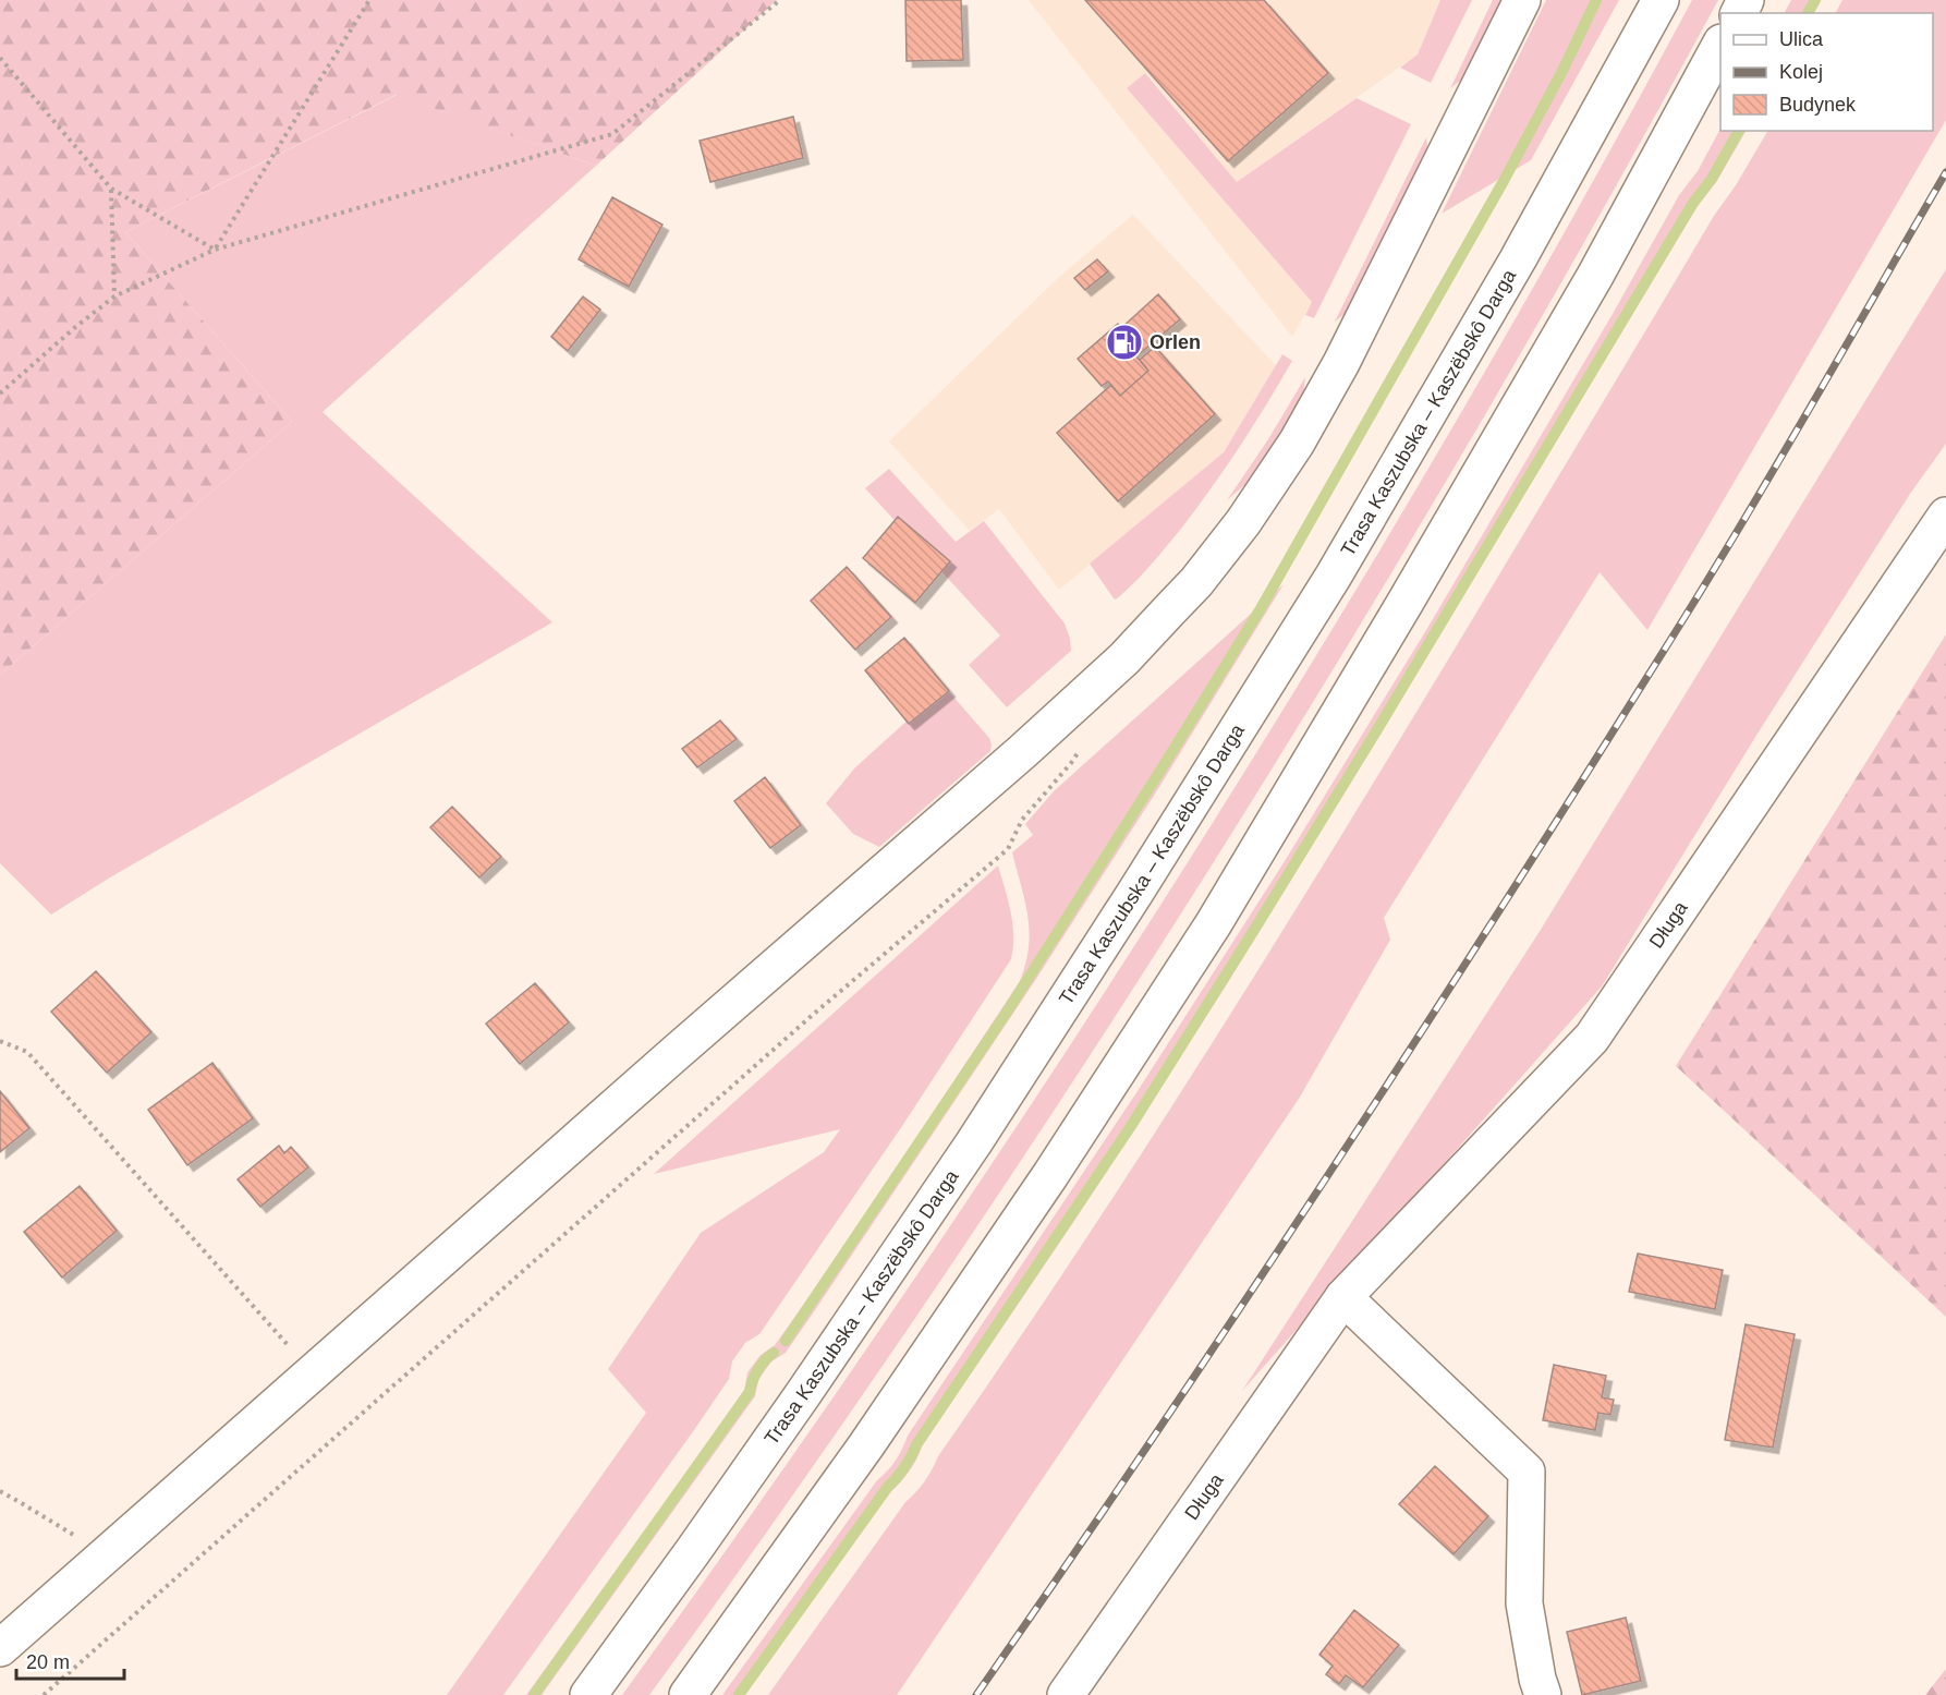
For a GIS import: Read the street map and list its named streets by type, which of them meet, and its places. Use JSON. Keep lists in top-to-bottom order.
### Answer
{
  "streets": {
    "main road": ["Trasa Kaszubska – Kaszëbskô Darga", "Długa"]
  },
  "places": {
    "fuel station": ["Orlen"]
  },
  "legend": ["Ulica", "Kolej", "Budynek"],
  "scale_bar": "20 m"
}
